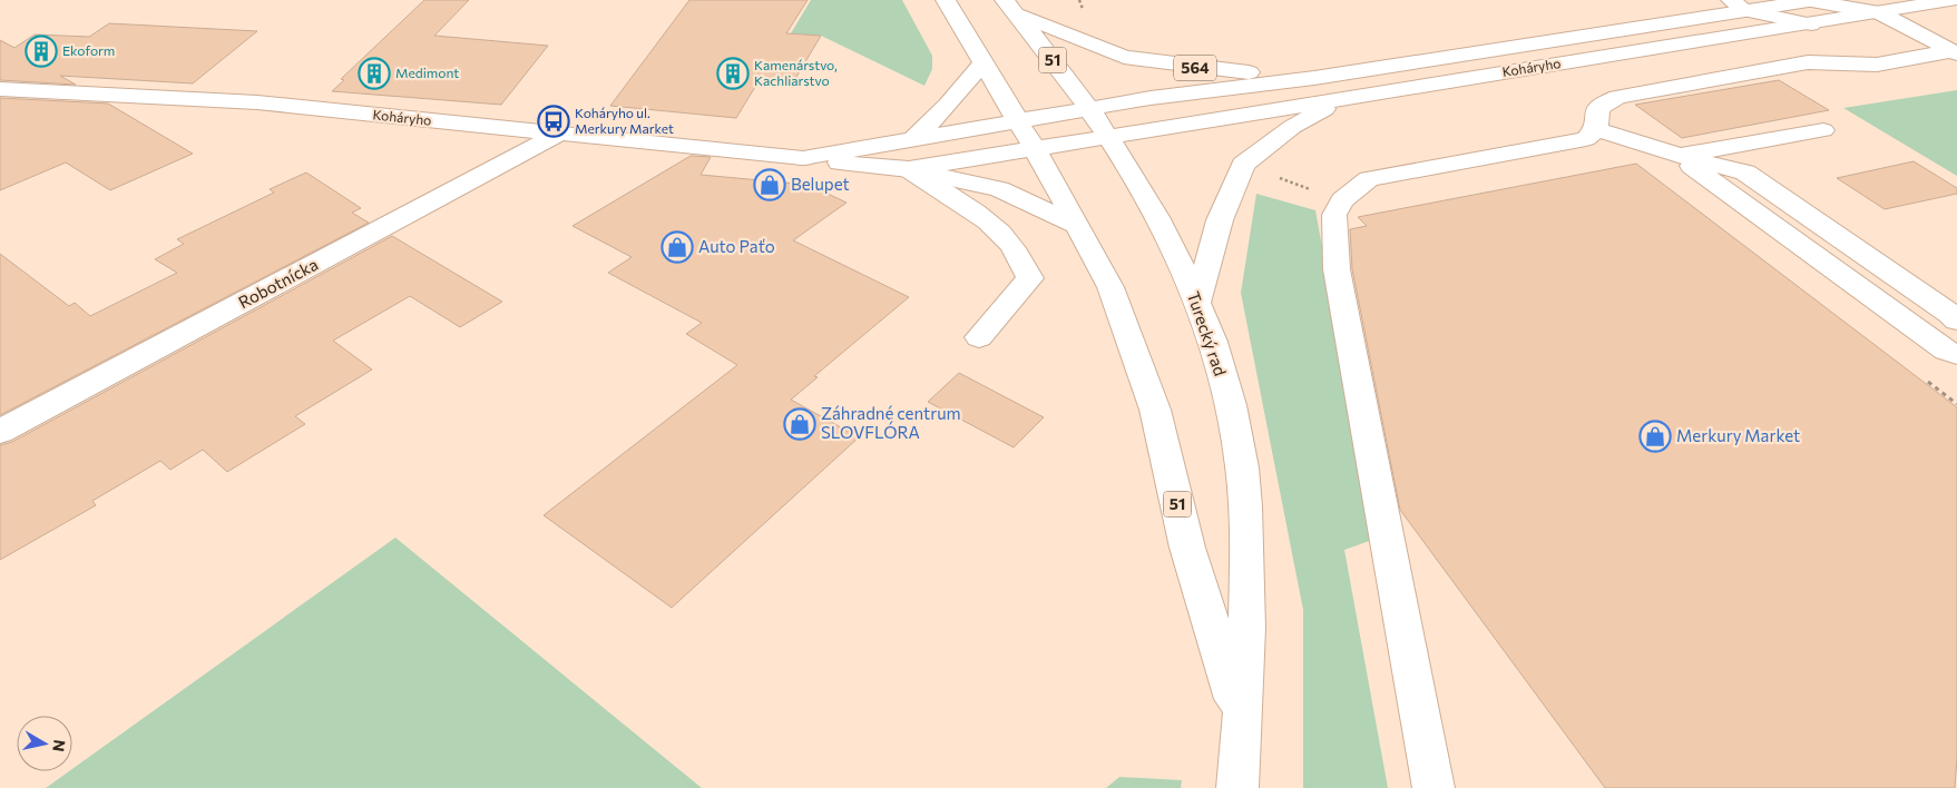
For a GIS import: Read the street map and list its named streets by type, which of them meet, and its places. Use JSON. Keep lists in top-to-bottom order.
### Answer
{
  "streets": {
    "main road": [
      "51",
      "564",
      "Koháryho",
      "Robotnícka",
      "Turecký rad"
    ]
  },
  "crossings": [
    ["564", "Koháryho"],
    ["564", "Turecký rad"],
    ["Koháryho", "Robotnícka"],
    ["Koháryho", "Turecký rad"]
  ],
  "places": {
    "building": ["Ekoform", "Medimont", "Kamenárstvo, Kachliarstvo"],
    "bus stop": ["Koháryho ul. Merkury Market"],
    "shop": [
      "Belupet",
      "Auto Paťo",
      "Záhradné centrum SLOVFLÓRA",
      "Merkury Market"
    ]
  },
  "north": "right"
}
